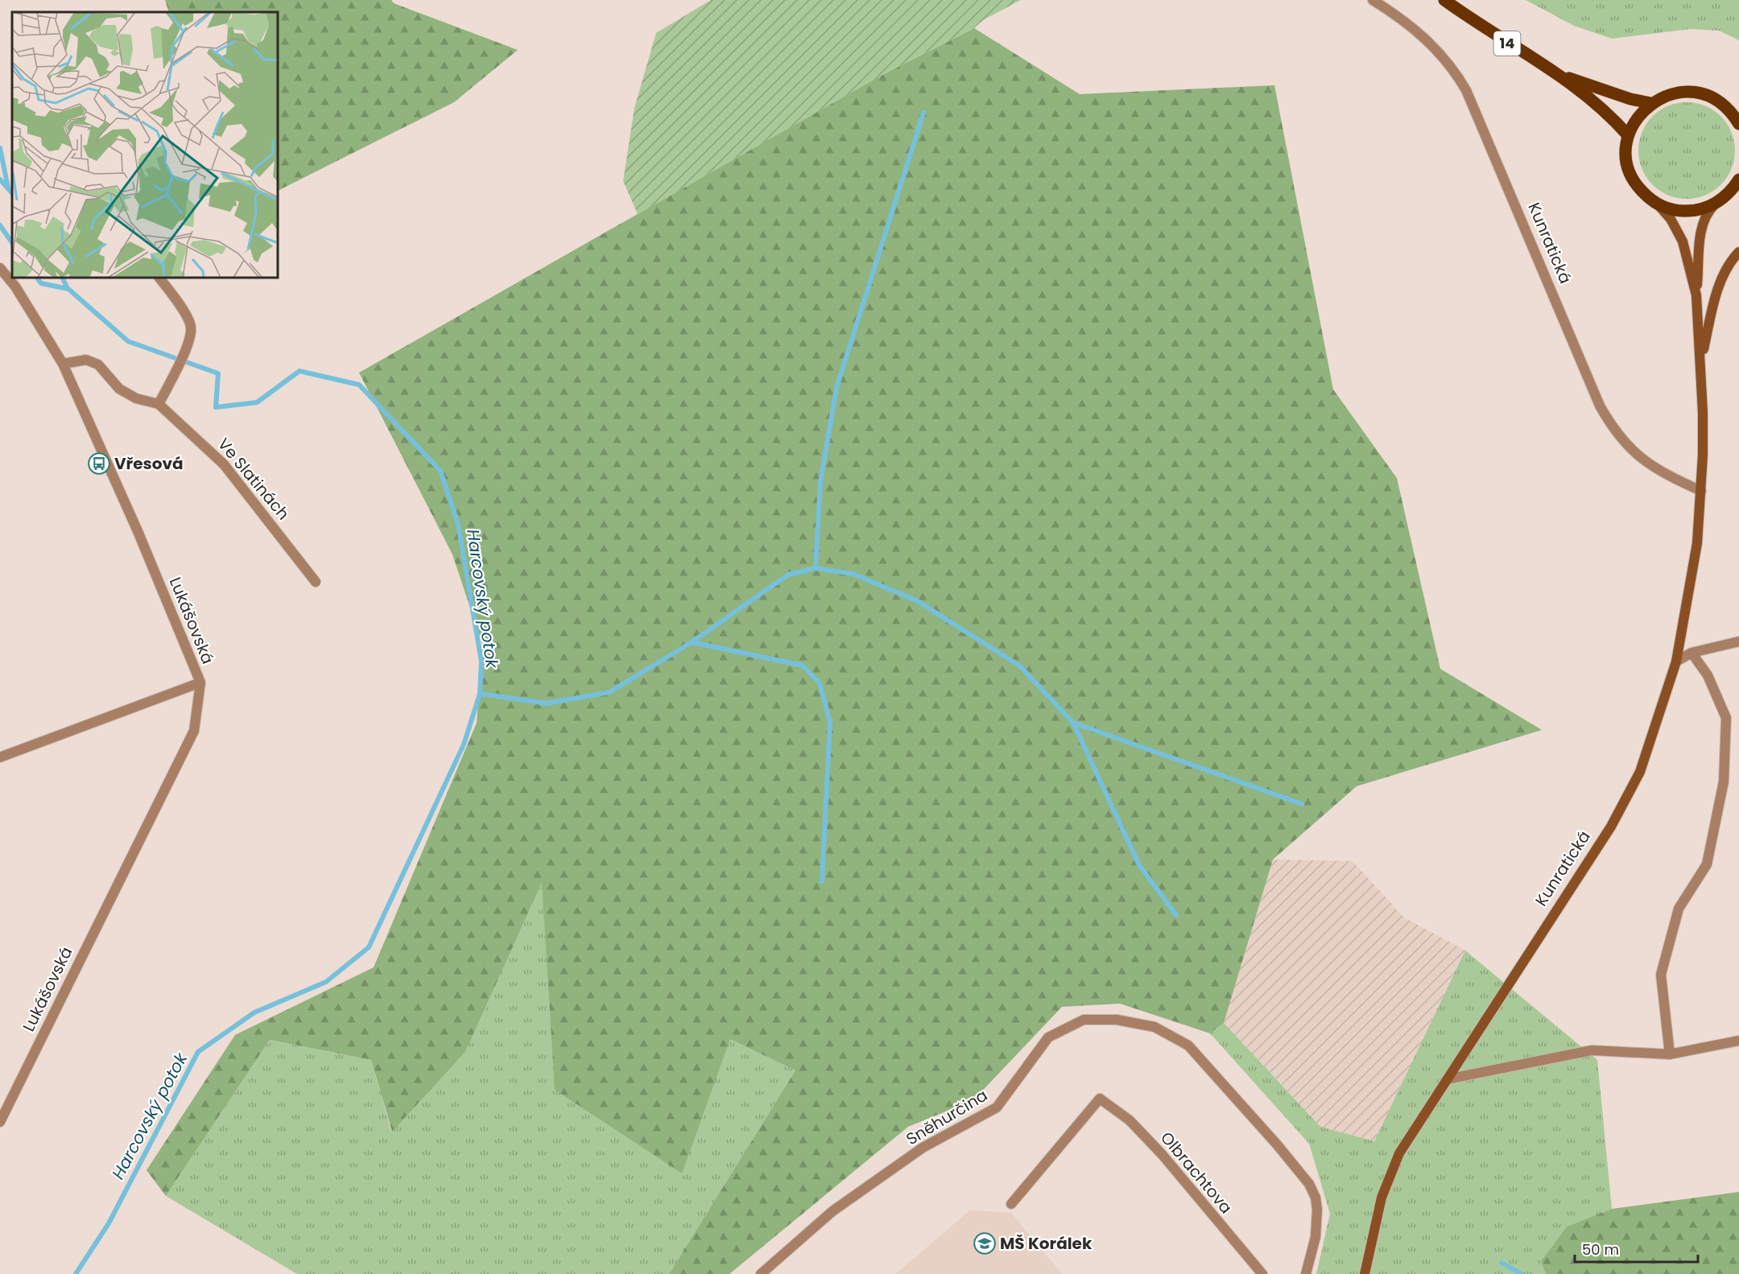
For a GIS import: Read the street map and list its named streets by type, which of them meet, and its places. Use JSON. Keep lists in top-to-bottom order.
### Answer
{
  "streets": {
    "main road": ["14", "Kunratická"],
    "street": [
      "Ve Slatinách",
      "Lukášovská",
      "Sněhurčina",
      "Olbrachtova"
    ]
  },
  "crossings": [
    ["14", "Kunratická"],
    ["Ve Slatinách", "Lukášovská"]
  ],
  "water": ["Harcovský potok"],
  "places": {
    "bus stop": ["Vřesová"],
    "school or university": ["MŠ Korálek"]
  },
  "scale_bar": "50 m"
}
